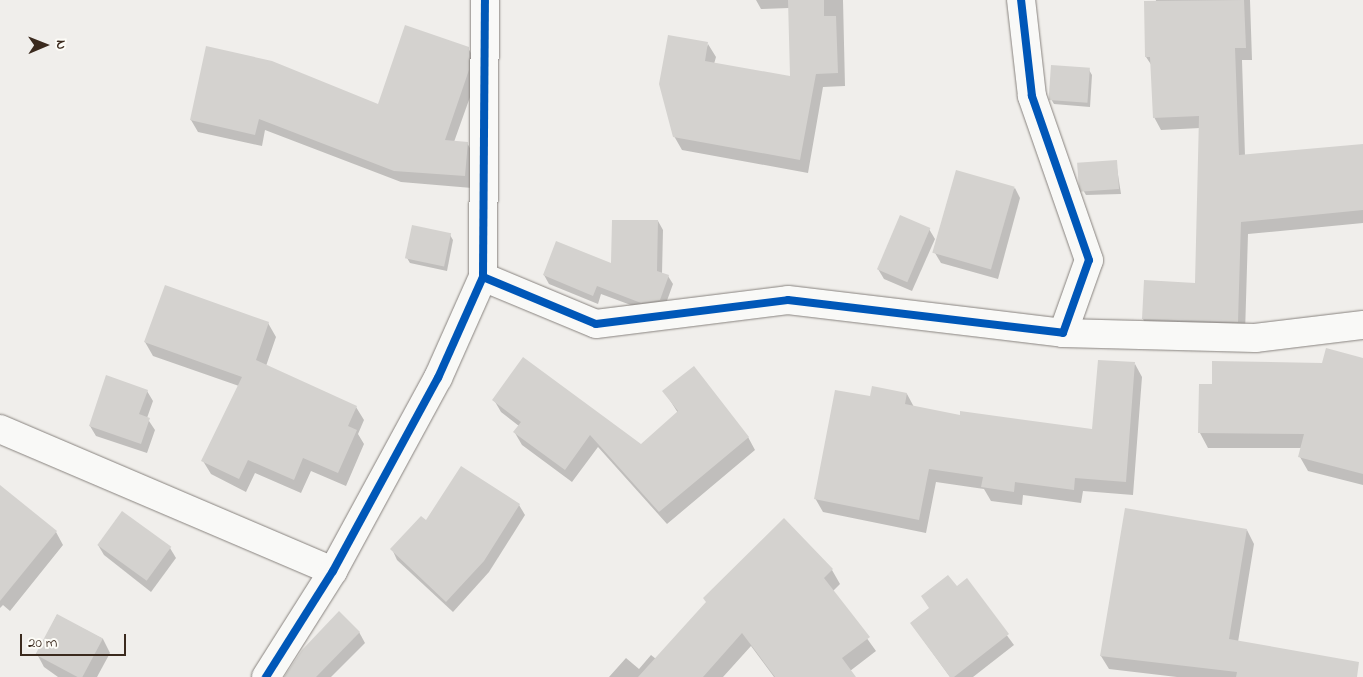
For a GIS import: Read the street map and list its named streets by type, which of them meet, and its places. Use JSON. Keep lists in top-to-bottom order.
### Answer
{
  "scale_bar": "20 m",
  "north": "right"
}
